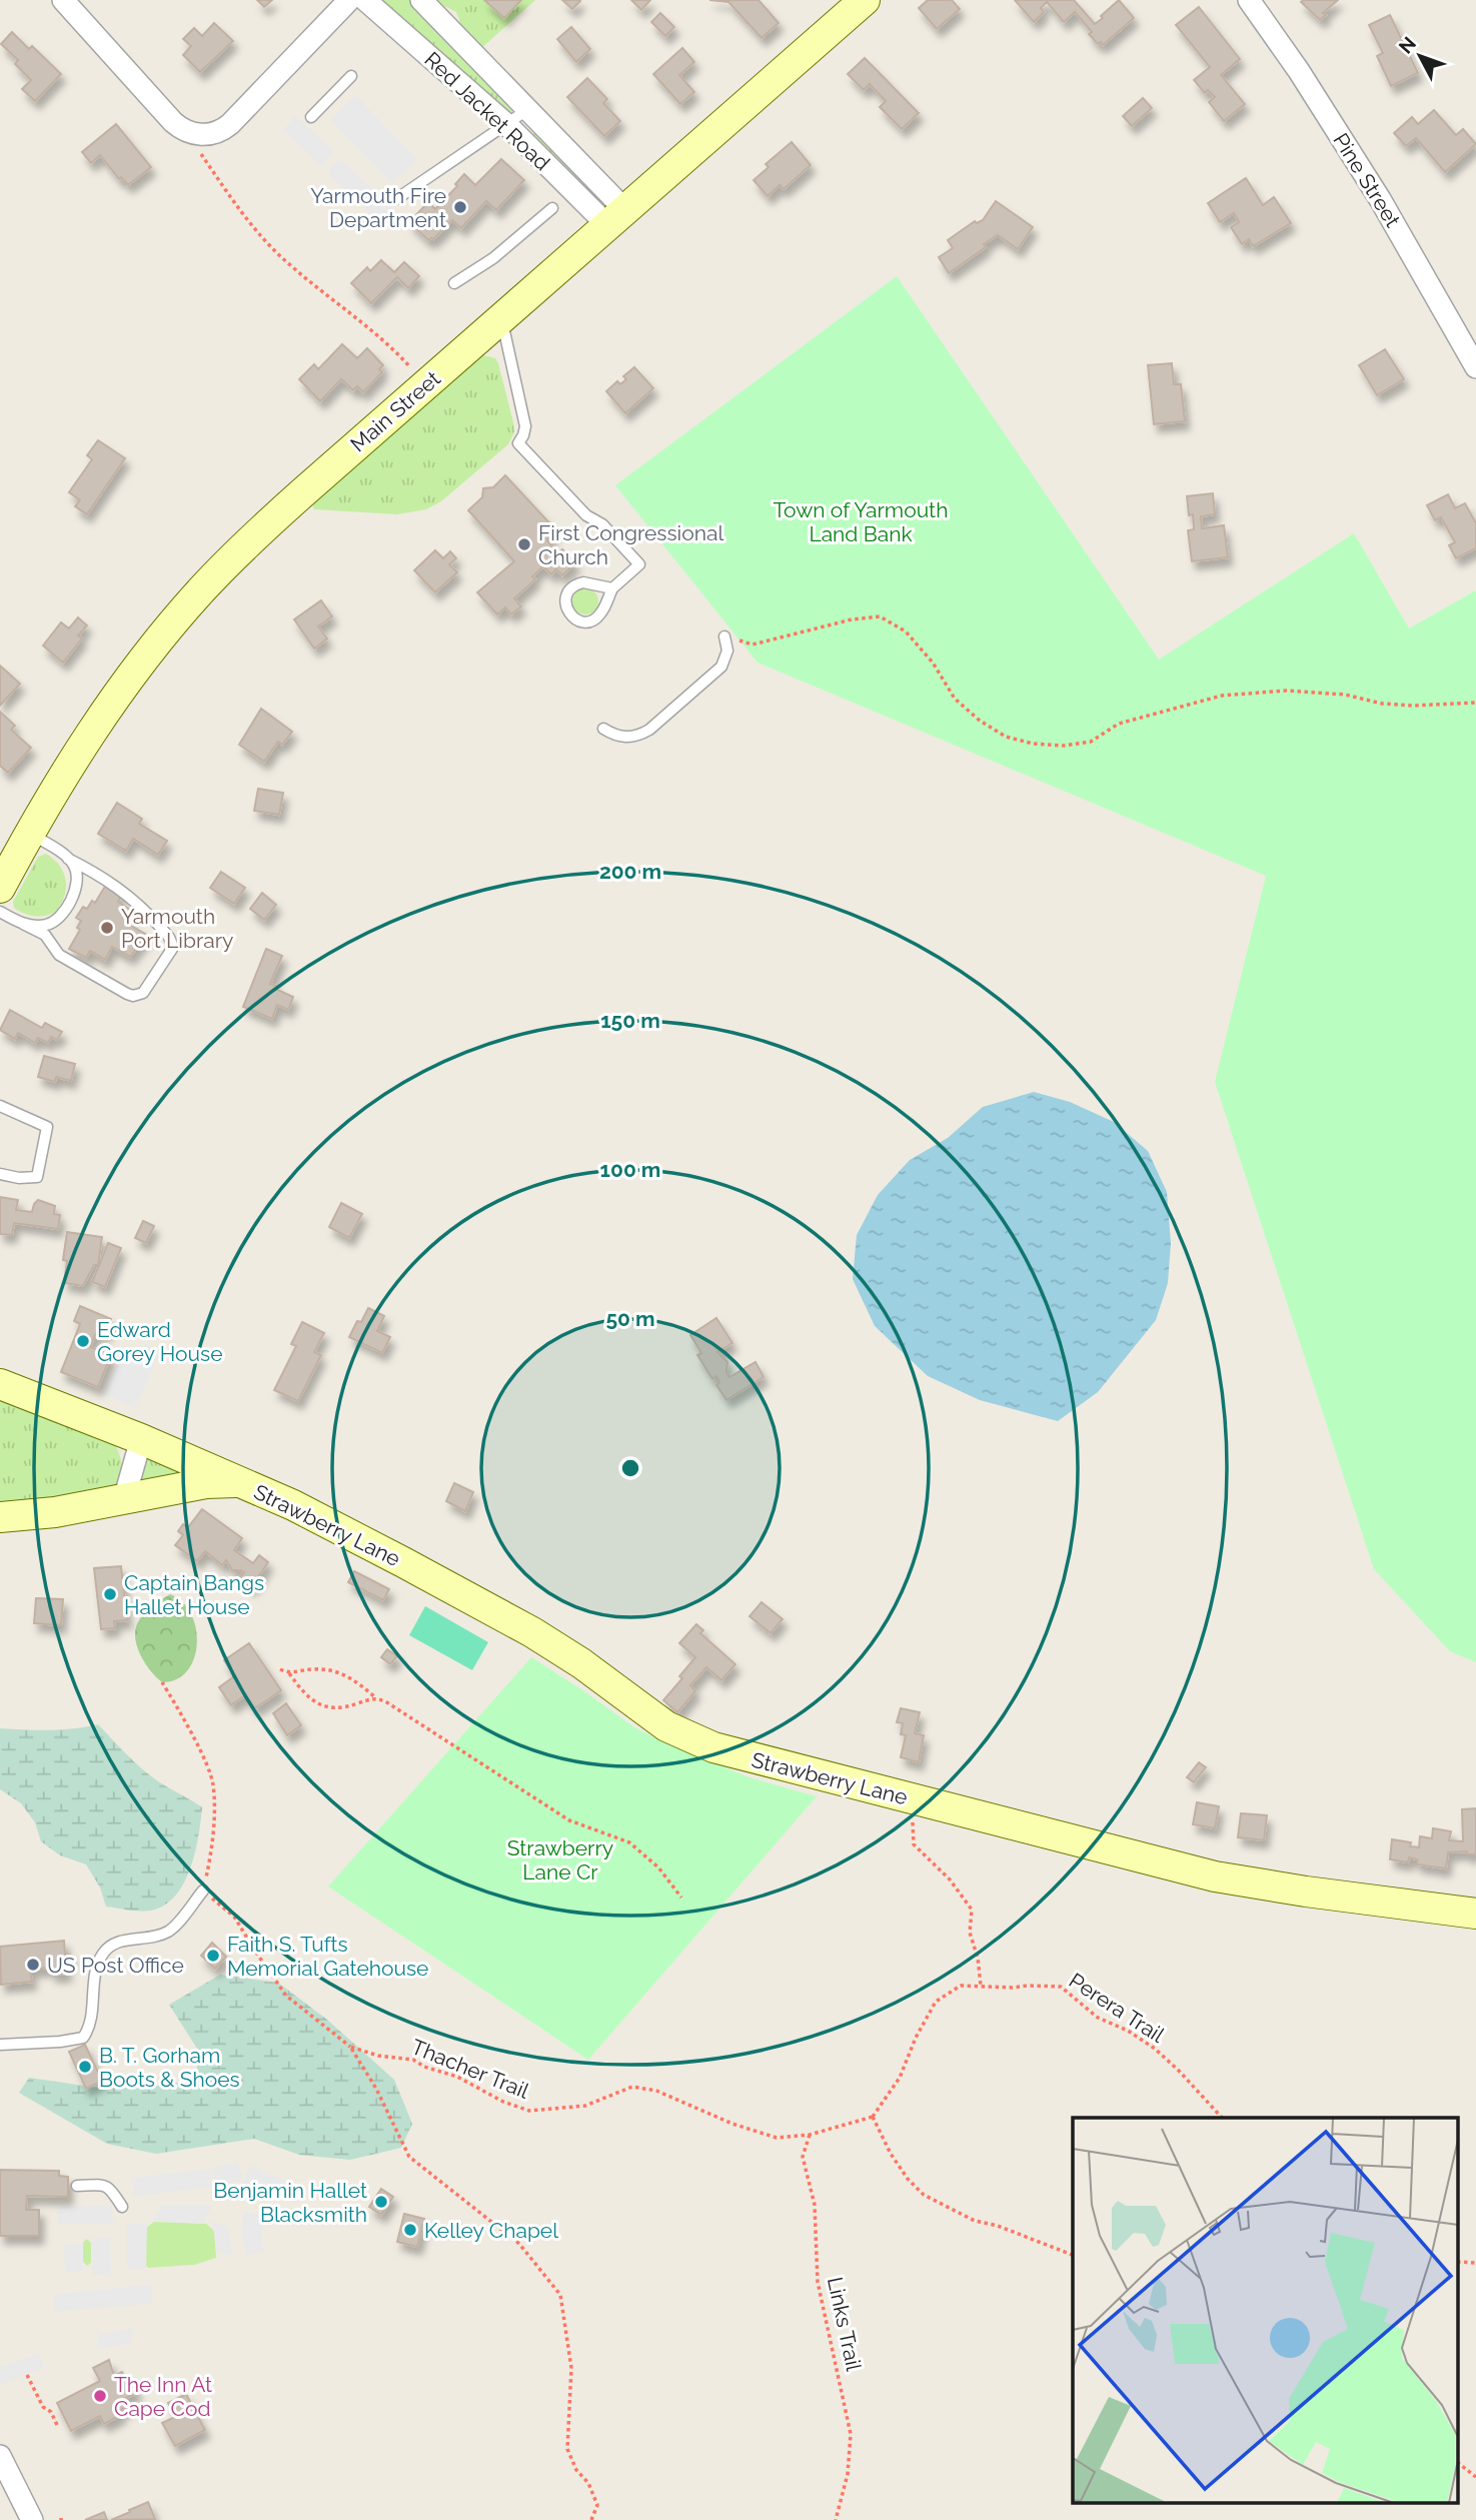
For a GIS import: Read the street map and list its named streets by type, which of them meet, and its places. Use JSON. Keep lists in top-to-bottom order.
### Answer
{
  "streets": {
    "street": [
      "Red Jacket Road",
      "Pine Street",
      "Main Street",
      "Strawberry Lane"
    ],
    "path": ["Perera Trail", "Thacher Trail", "Links Trail"]
  },
  "crossings": [
    ["Red Jacket Road", "Main Street"],
    ["Perera Trail", "Thacher Trail"],
    ["Thacher Trail", "Links Trail"]
  ],
  "parks": ["Town of Yarmouth Land Bank", "Strawberry Lane Cr"],
  "places": [
    "Yarmouth Fire Department",
    "First Congressional Church",
    "Yarmouth Port Library",
    "Edward Gorey House",
    "Captain Bangs Hallet House",
    "Faith S. Tufts Memorial Gatehouse",
    "US Post Office",
    "B. T. Gorham Boots & Shoes",
    "Benjamin Hallet Blacksmith",
    "Kelley Chapel",
    "The Inn At Cape Cod"
  ],
  "north": "top left",
  "rings": [
    "200 m",
    "150 m",
    "100 m",
    "50 m"
  ]
}
